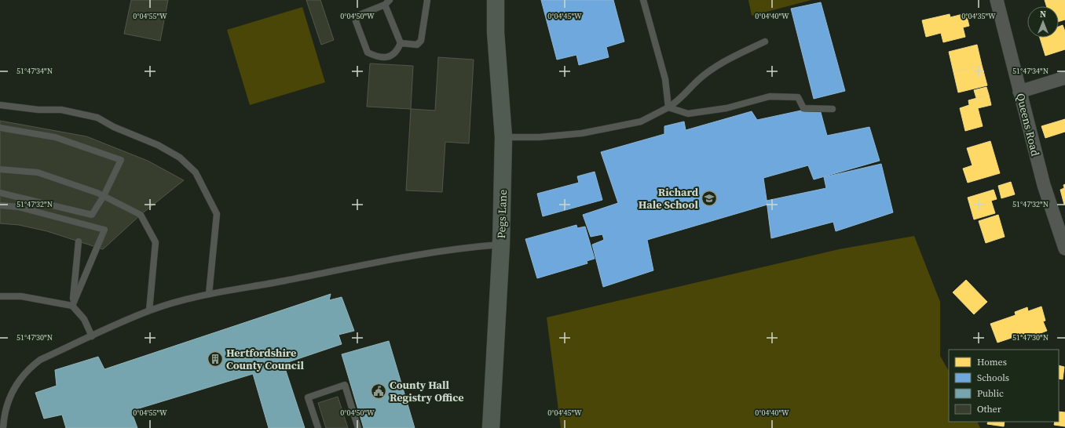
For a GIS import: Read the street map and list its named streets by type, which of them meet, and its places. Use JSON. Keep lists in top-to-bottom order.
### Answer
{
  "streets": {
    "main road": ["Pegs Lane"],
    "street": ["Queens Road"]
  },
  "places": {
    "school or university": ["Richard Hale School"],
    "building": ["Hertfordshire County Council"],
    "public building": ["County Hall Registry Office"]
  },
  "legend": [
    "Homes",
    "Schools",
    "Public",
    "Other"
  ],
  "north": "top",
  "coordinates": [
    "0°04'55\"W",
    "0°04'50\"W",
    "0°04'45\"W",
    "0°04'40\"W",
    "0°04'35\"W",
    "51°47'34\"N",
    "51°47'32\"N",
    "51°47'30\"N"
  ]
}
